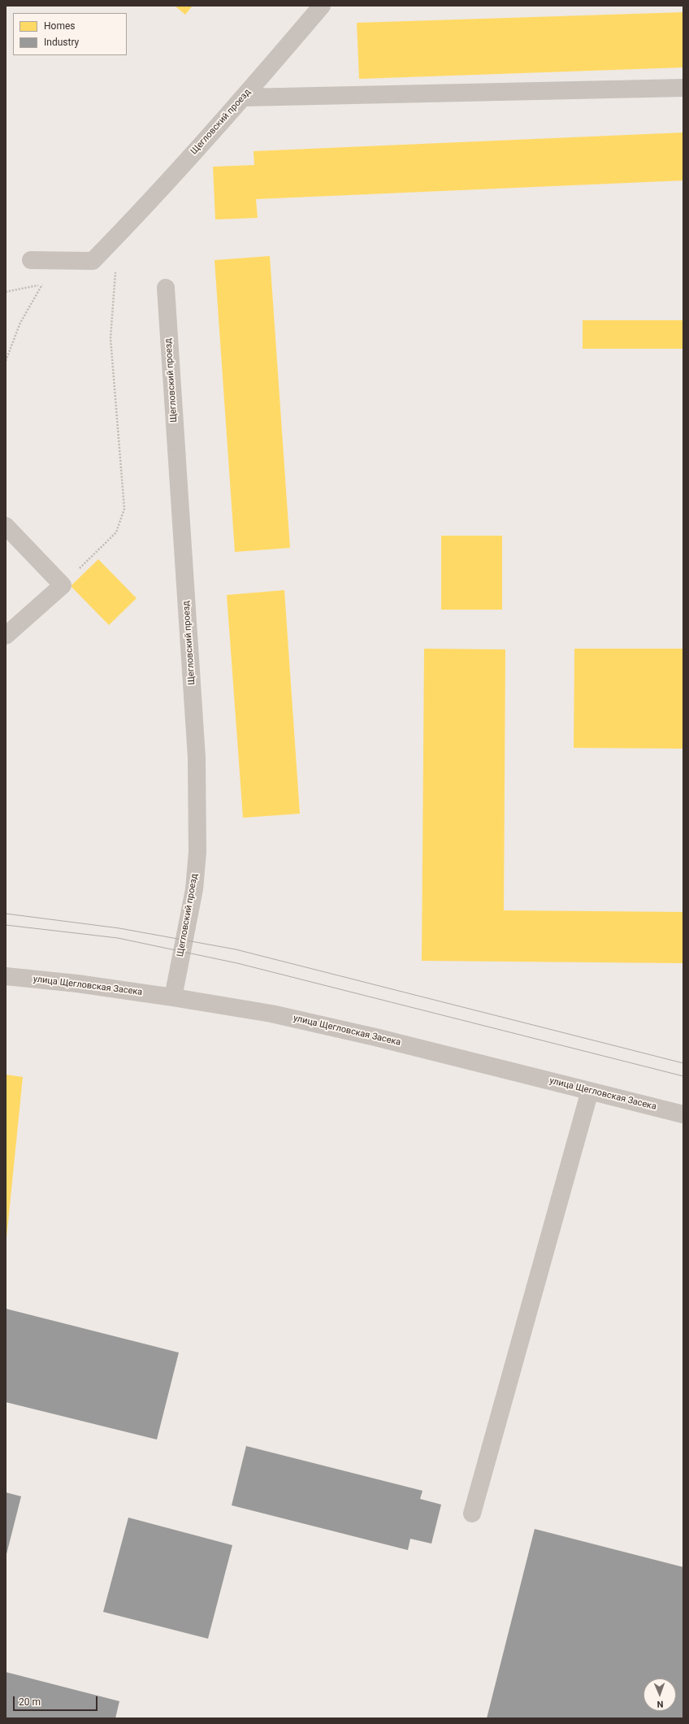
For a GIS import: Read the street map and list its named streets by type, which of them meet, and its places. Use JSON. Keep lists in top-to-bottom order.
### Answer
{
  "streets": {
    "street": ["Щегловский проезд", "улица Щегловская Засека"]
  },
  "crossings": [
    ["Щегловский проезд", "улица Щегловская Засека"]
  ],
  "legend": ["Homes", "Industry"],
  "scale_bar": "20 m",
  "north": "bottom"
}
